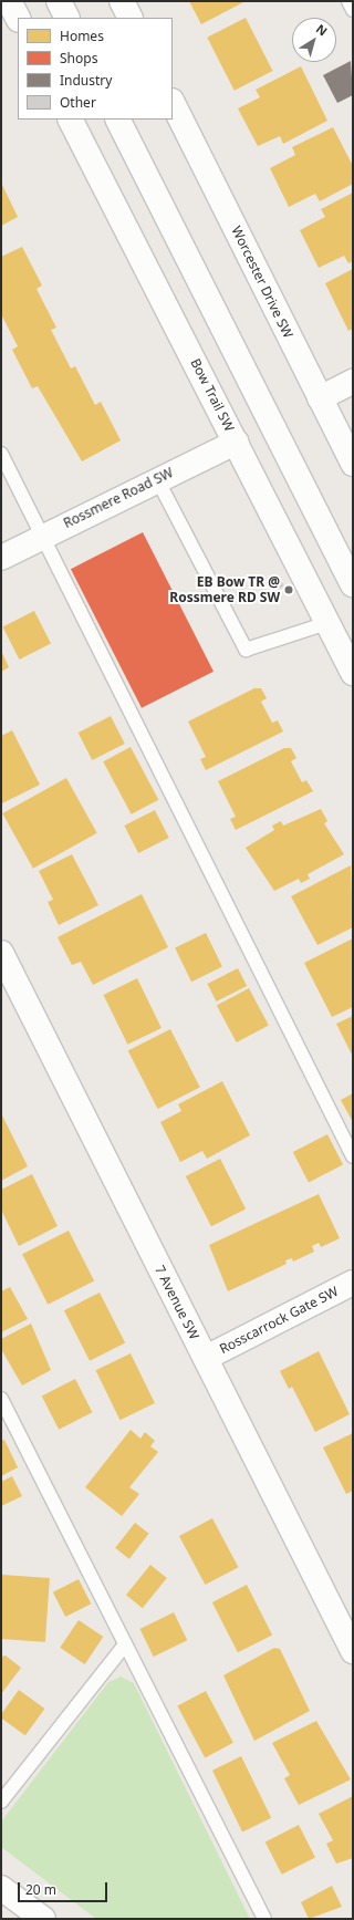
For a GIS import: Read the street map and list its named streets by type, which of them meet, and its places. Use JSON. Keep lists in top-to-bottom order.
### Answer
{
  "streets": {
    "street": [
      "Worcester Drive SW",
      "Bow Trail SW",
      "Rossmere Road SW",
      "7 Avenue SW",
      "Rosscarrock Gate SW"
    ]
  },
  "crossings": [
    ["Bow Trail SW", "Rossmere Road SW"],
    ["7 Avenue SW", "Rosscarrock Gate SW"]
  ],
  "places": ["EB Bow TR @ Rossmere RD SW"],
  "legend": [
    "Homes",
    "Shops",
    "Industry",
    "Other"
  ],
  "scale_bar": "20 m",
  "north": "top right"
}
